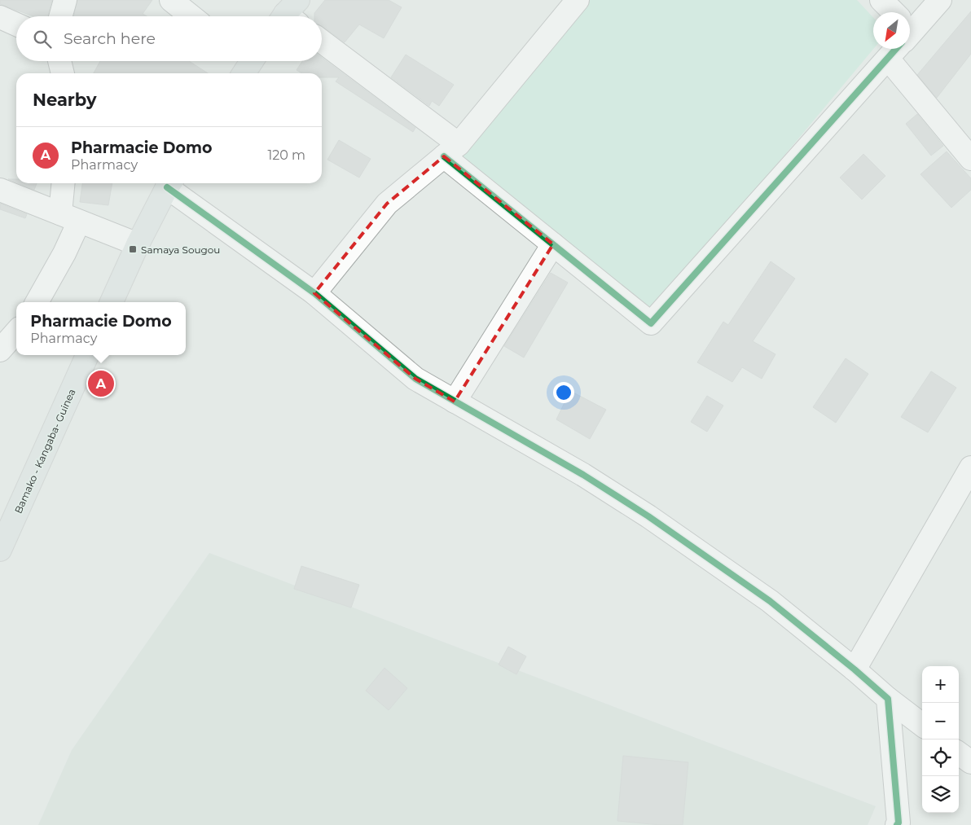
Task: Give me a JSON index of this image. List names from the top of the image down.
{
  "streets": {
    "main road": ["Bamako - Kangaba- Guinea"]
  },
  "places": {
    "transit": ["Samaya Sougou"]
  },
  "north": "bottom left",
  "page": {
    "search": "Search here",
    "heading": "Nearby",
    "list": [
      {
        "mark": "A",
        "name": "Pharmacie Domo",
        "note": "Pharmacy",
        "value": "120 m"
      }
    ],
    "popup": ["Pharmacie Domo", "Pharmacy"],
    "pins": "A",
    "map_buttons": ["+", "−"]
  }
}
